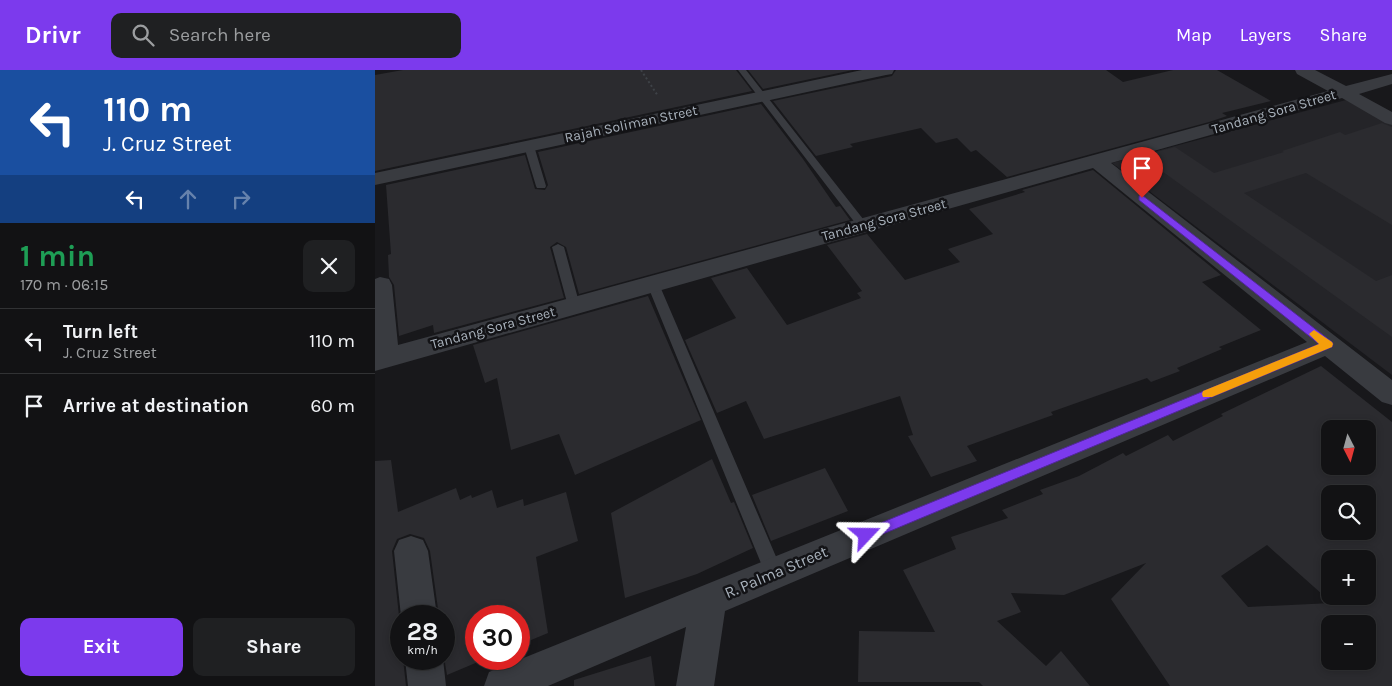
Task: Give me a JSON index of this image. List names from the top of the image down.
{
  "streets": {
    "street": ["Tandang Sora Street", "Rajah Soliman Street", "R. Palma Street"]
  },
  "north": "bottom",
  "page": {
    "header": "Drivr",
    "search": "Search here",
    "nav": ["Map", "Layers", "Share"],
    "turn": ["110 m", "J. Cruz Street"],
    "heading": ["1 min", "170 m · 06:15"],
    "list": [
      {
        "name": "Turn left",
        "note": "J. Cruz Street",
        "value": "110 m"
      },
      {
        "name": "Arrive at destination",
        "value": "60 m"
      }
    ],
    "map_buttons": ["+", "−"],
    "speed": "28 km/h",
    "limit": "30",
    "buttons": ["Exit", "Share"]
  }
}
